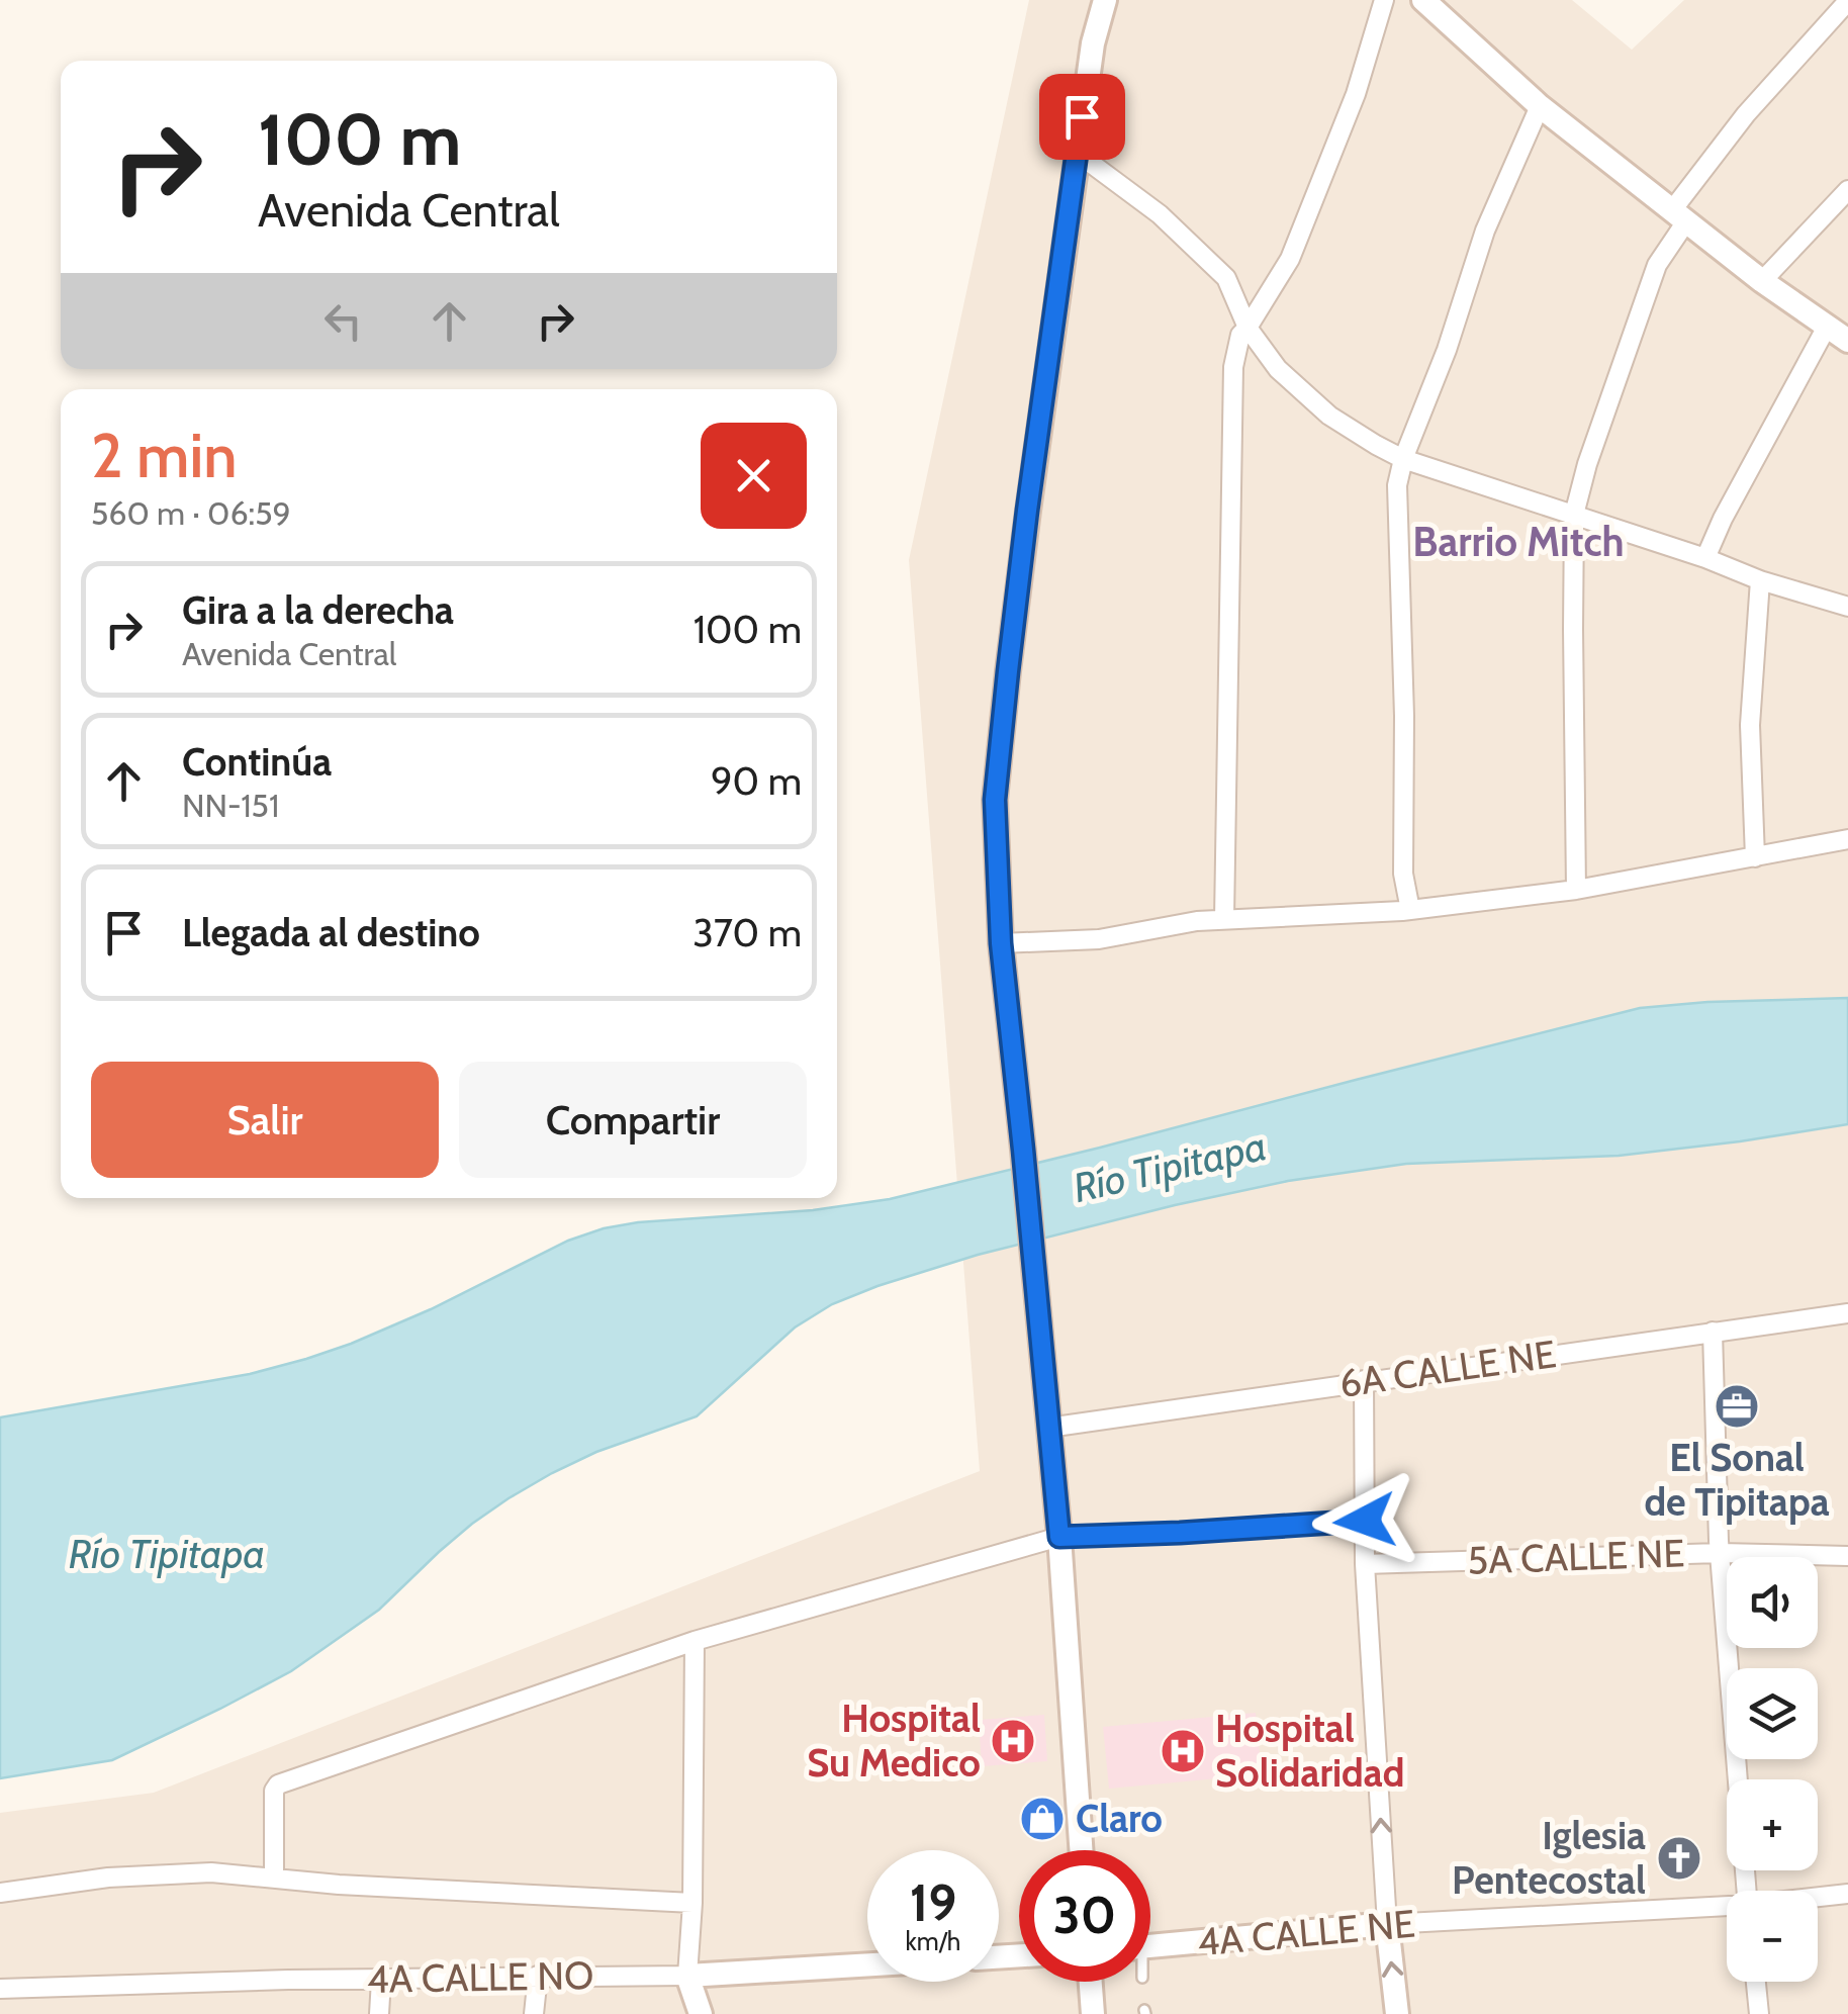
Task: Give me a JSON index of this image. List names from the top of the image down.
{
  "streets": {
    "street": [
      "6A CALLE NE",
      "5A CALLE NE",
      "4A CALLE NE",
      "4A CALLE NO"
    ]
  },
  "districts": ["Barrio Mitch"],
  "water": ["Río Tipitapa"],
  "places": {
    "office": ["El Sonal de Tipitapa"],
    "hospital": ["Hospital Su Medico", "Hospital Solidaridad"],
    "shop": ["Claro"],
    "church": ["Iglesia Pentecostal"]
  },
  "page": {
    "turn": ["100 m", "Avenida Central"],
    "heading": ["2 min", "560 m · 06:59"],
    "list": [
      {
        "name": "Gira a la derecha",
        "note": "Avenida Central",
        "value": "100 m"
      },
      {
        "name": "Continúa",
        "note": "NN-151",
        "value": "90 m"
      },
      {
        "name": "Llegada al destino",
        "value": "370 m"
      }
    ],
    "buttons": ["Salir", "Compartir"],
    "map_buttons": ["+", "−"],
    "speed": "19 km/h",
    "limit": "30"
  }
}
